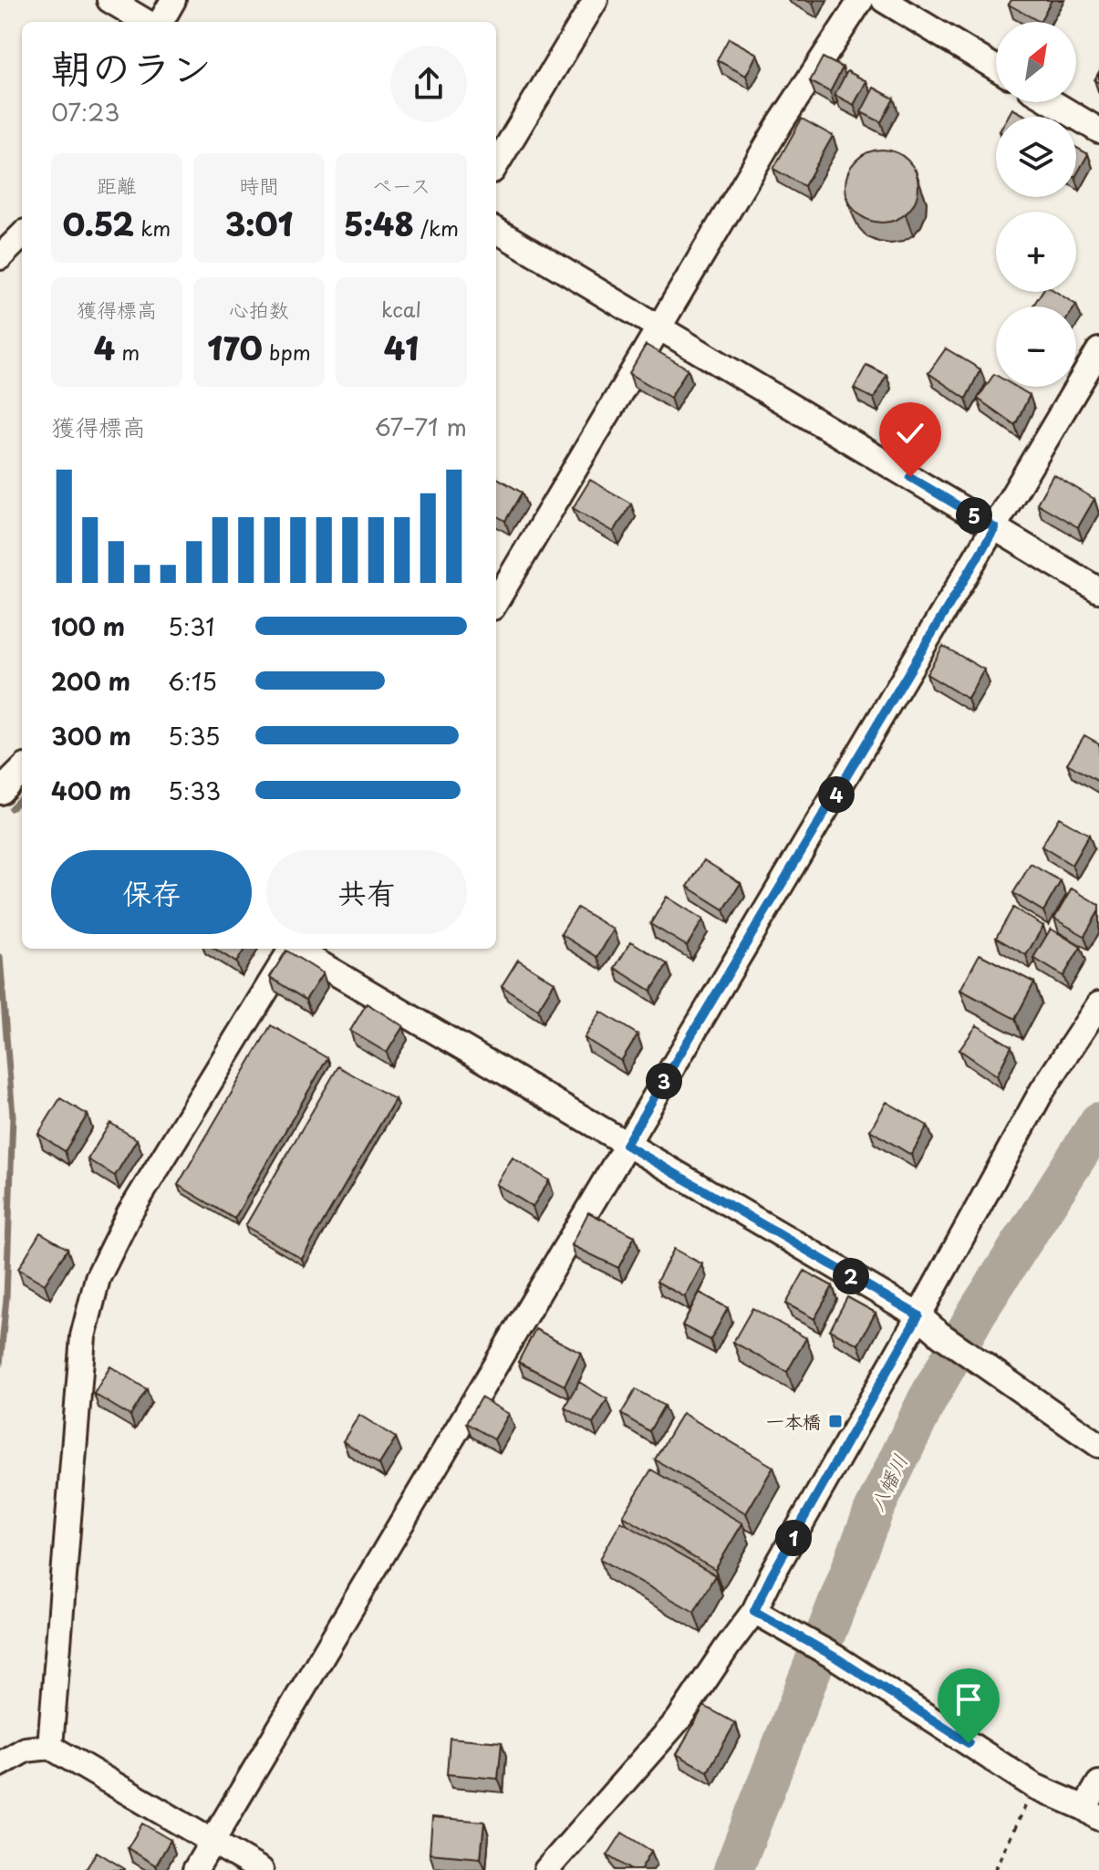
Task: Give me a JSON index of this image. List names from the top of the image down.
{
  "water": ["八幡川"],
  "places": {
    "transit": ["一本橋"]
  },
  "north": "top right",
  "page": {
    "map_buttons": ["+", "−"],
    "heading": ["朝のラン", "07:23"],
    "stats": [
      ["距離", "0.52 km"],
      ["時間", "3:01"],
      ["ペース", "5:48 /km"],
      ["獲得標高", "4 m"],
      ["心拍数", "170 bpm"],
      ["kcal", "41"]
    ],
    "chart": ["獲得標高", "67–71 m"],
    "pins": [
      "5",
      "4",
      "3",
      "2",
      "1"
    ],
    "list": [
      {
        "name": "100 m",
        "note": "5:31"
      },
      {
        "name": "200 m",
        "note": "6:15"
      },
      {
        "name": "300 m",
        "note": "5:35"
      },
      {
        "name": "400 m",
        "note": "5:33"
      }
    ],
    "buttons": ["保存", "共有"]
  }
}
